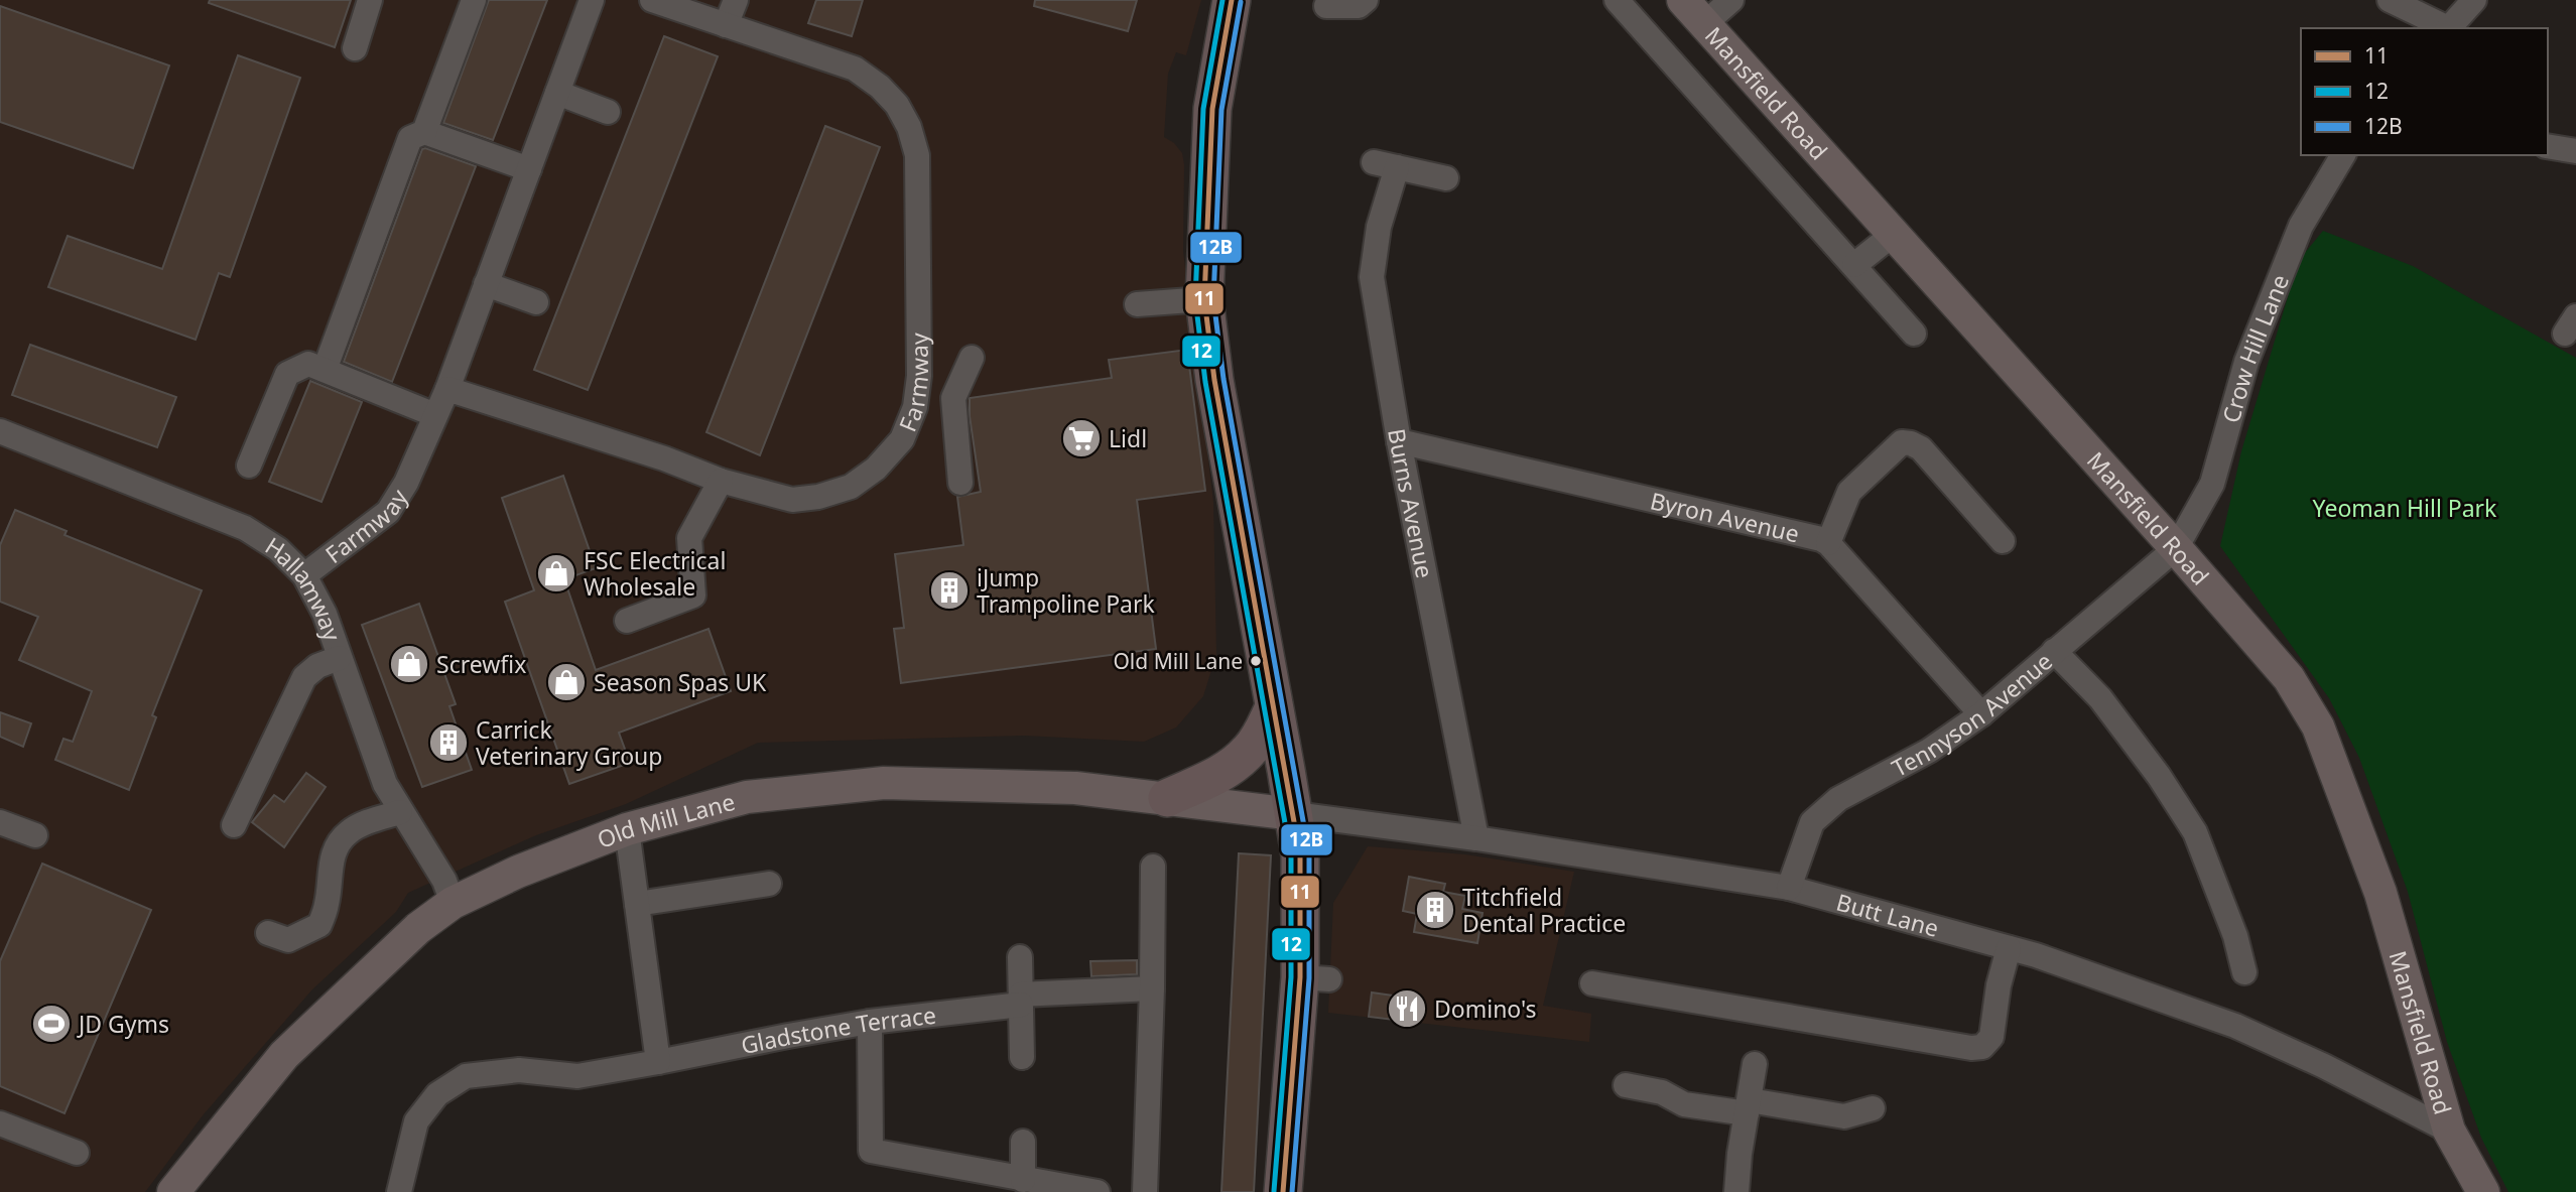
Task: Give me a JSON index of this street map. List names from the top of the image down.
{
  "streets": {
    "main road": ["Mansfield Road", "Old Mill Lane"],
    "street": [
      "Crow Hill Lane",
      "Farmway",
      "Burns Avenue",
      "Byron Avenue",
      "Hallamway",
      "Tennyson Avenue",
      "Butt Lane",
      "Gladstone Terrace"
    ]
  },
  "crossings": [
    ["Mansfield Road", "Crow Hill Lane"],
    ["Mansfield Road", "Tennyson Avenue"],
    ["Mansfield Road", "Butt Lane"],
    ["Crow Hill Lane", "Tennyson Avenue"],
    ["Farmway", "Hallamway"],
    ["Burns Avenue", "Byron Avenue"],
    ["Burns Avenue", "Butt Lane"],
    ["Byron Avenue", "Tennyson Avenue"],
    ["Hallamway", "Old Mill Lane"],
    ["Tennyson Avenue", "Butt Lane"],
    ["Old Mill Lane", "Butt Lane"]
  ],
  "parks": ["Yeoman Hill Park"],
  "places": {
    "supermarket": ["Lidl"],
    "shop": ["FSC Electrical Wholesale", "Screwfix", "Season Spas UK"],
    "building": ["iJump Trampoline Park", "Carrick Veterinary Group", "Titchfield Dental Practice"],
    "other": ["Old Mill Lane"],
    "restaurant": ["Domino's"],
    "sports": ["JD Gyms"]
  },
  "lines": ["transit line 11", "transit line 12", "transit line 12B"],
  "legend": ["11", "12", "12B"]
}
